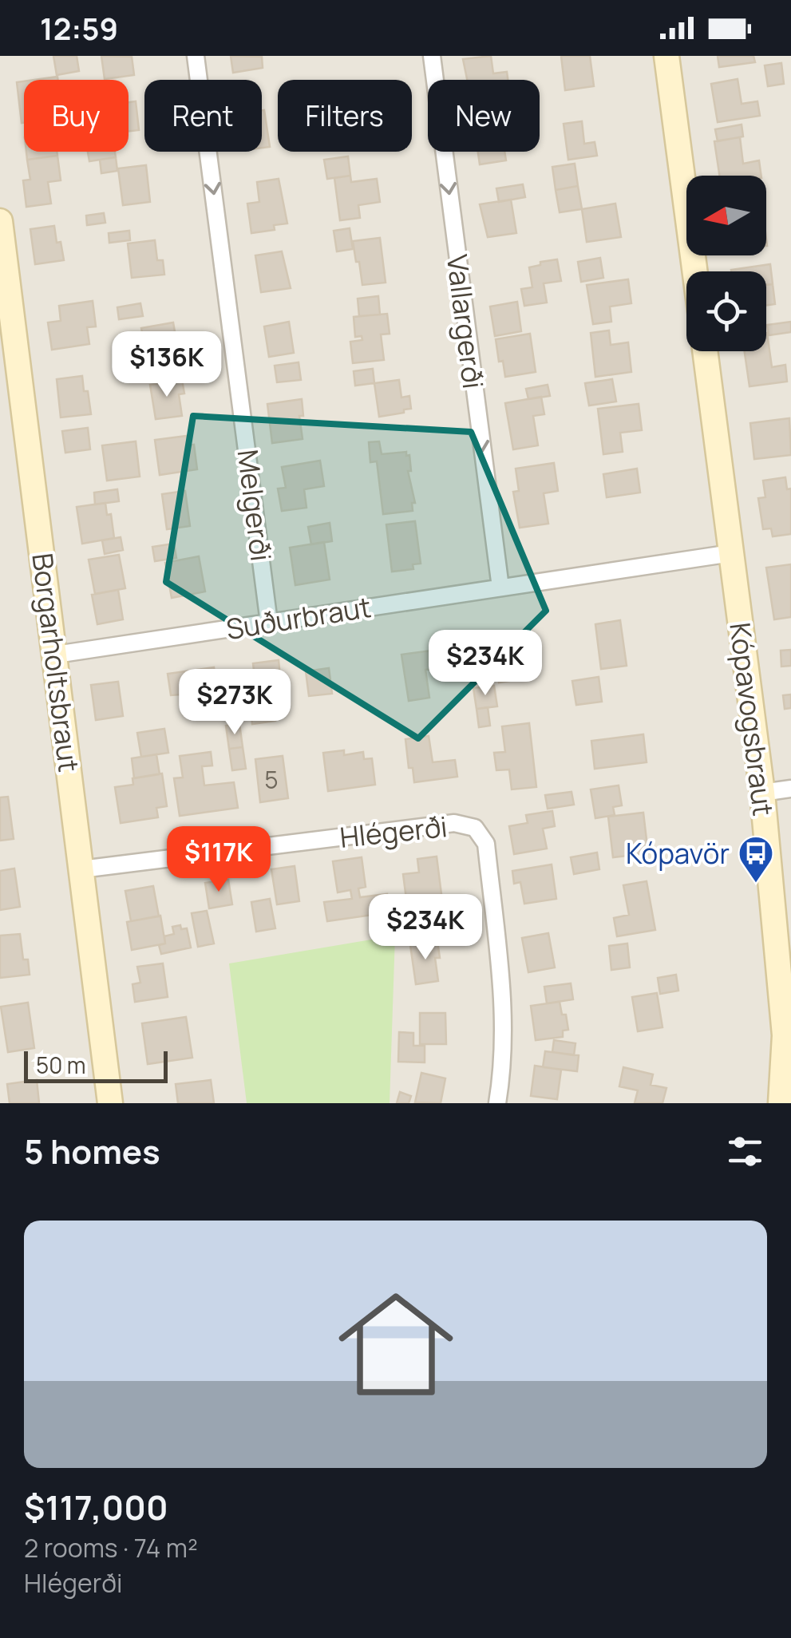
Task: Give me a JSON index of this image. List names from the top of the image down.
{
  "streets": {
    "street": [
      "Vallargerði",
      "Melgerði",
      "Suðurbraut",
      "Borgarholtsbraut",
      "Kópavogsbraut",
      "Hlégerði"
    ]
  },
  "crossings": [
    ["Vallargerði", "Suðurbraut"],
    ["Melgerði", "Suðurbraut"],
    ["Suðurbraut", "Borgarholtsbraut"],
    ["Suðurbraut", "Kópavogsbraut"],
    ["Borgarholtsbraut", "Hlégerði"]
  ],
  "one_way": ["Vallargerði", "Melgerði"],
  "places": {
    "bus stop": ["Kópavör"]
  },
  "house_numbers": ["5"],
  "scale_bar": "50 m",
  "north": "left",
  "page": {
    "status": "12:59",
    "chip": [
      "Buy",
      "Rent",
      "Filters",
      "New"
    ],
    "price": [
      "$136K",
      "$234K",
      "$273K",
      "$117K",
      "$234K"
    ],
    "scale": "50 m",
    "heading": "5 homes",
    "list": [
      {
        "name": "$117,000",
        "note": "2 rooms · 74 m² · Hlégerði"
      }
    ]
  }
}
